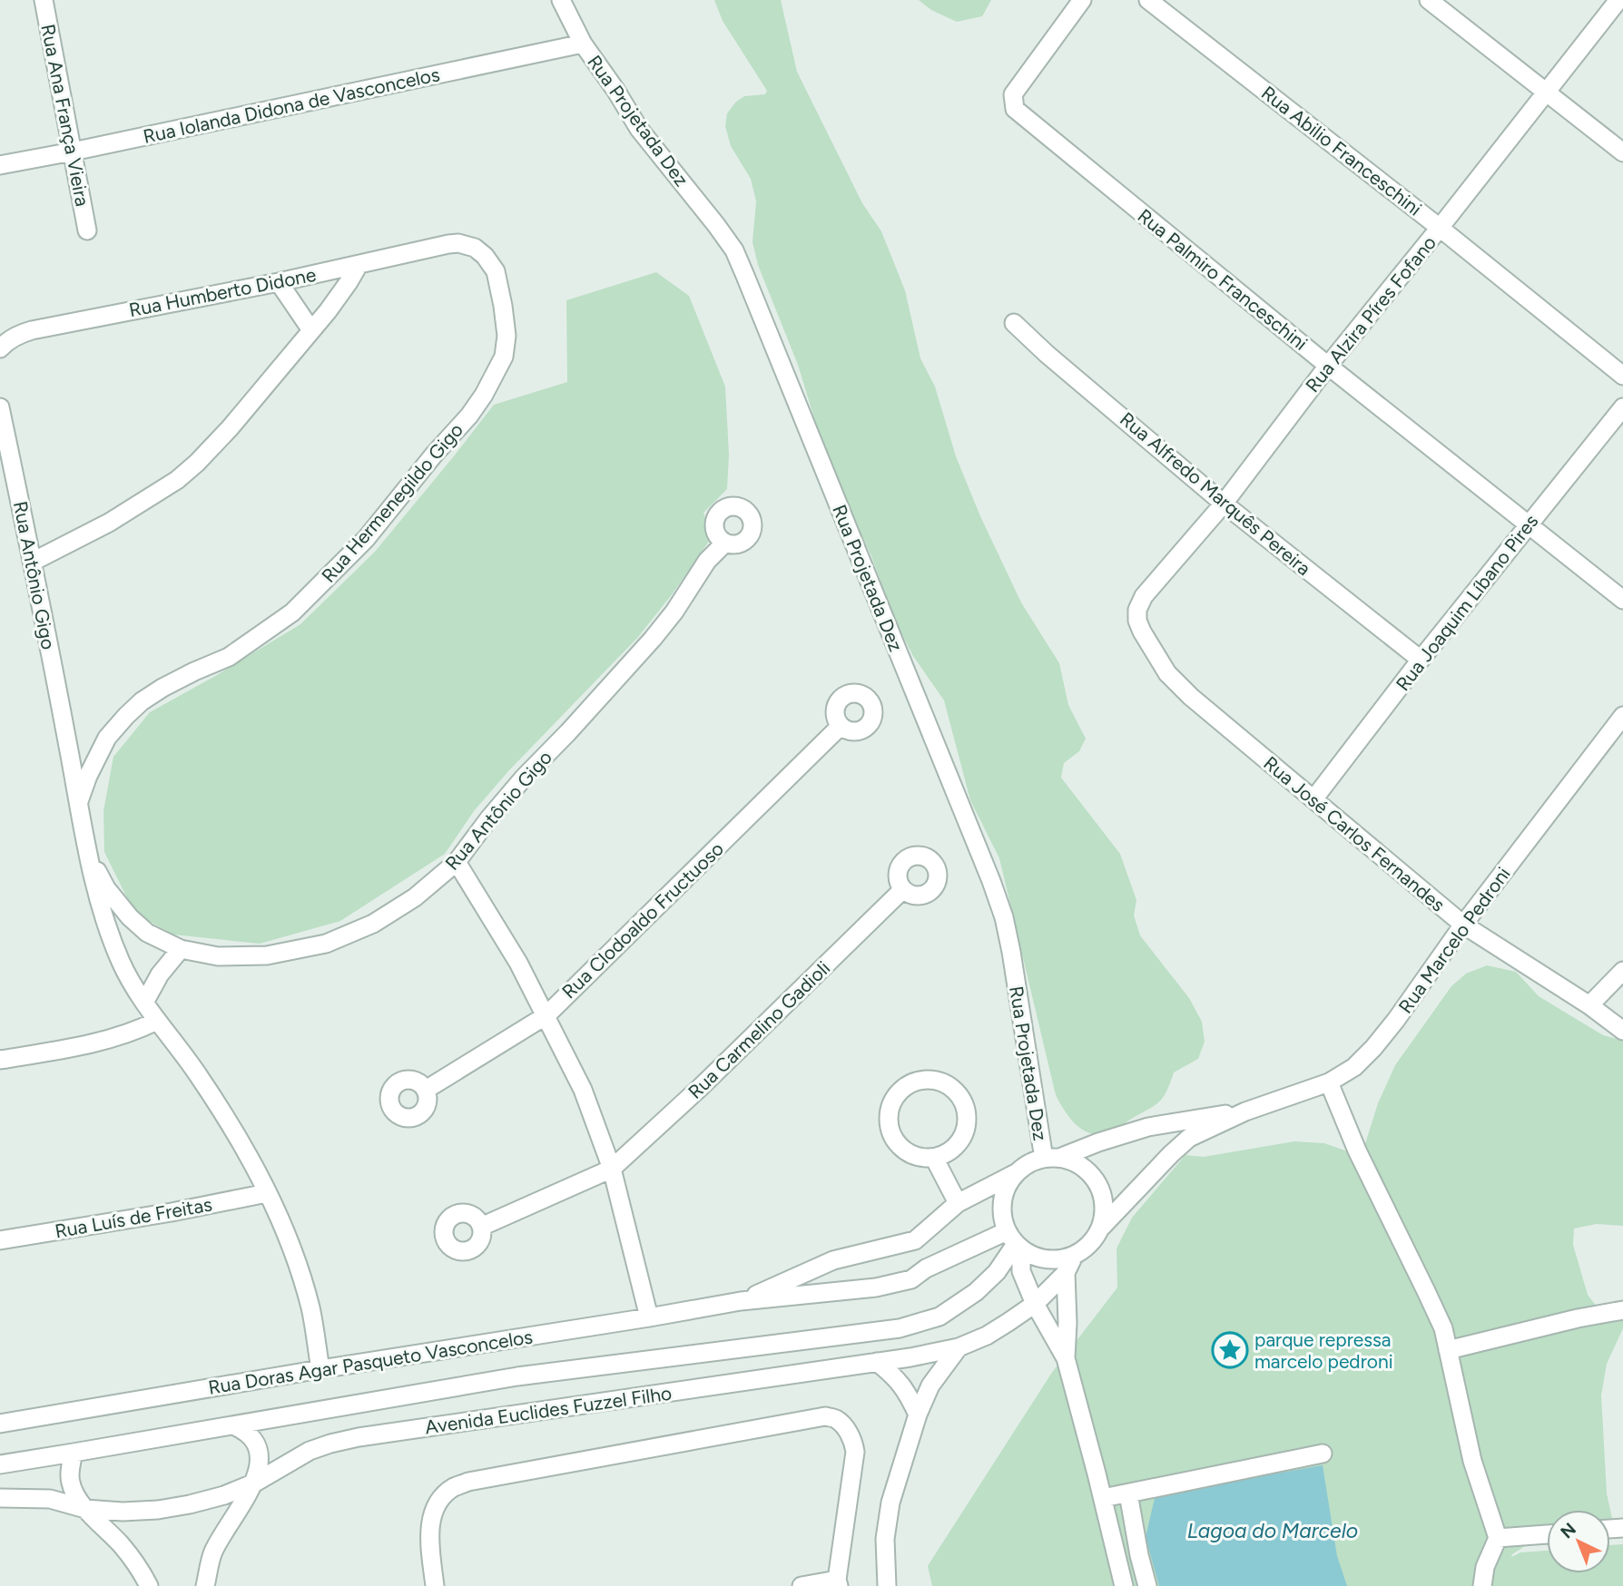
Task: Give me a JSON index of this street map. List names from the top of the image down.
{
  "streets": {
    "street": [
      "Rua Iolanda Didona de Vasconcelos",
      "Rua Ana França Vieira",
      "Rua Projetada Dez",
      "Rua Abilio Franceschini",
      "Rua Palmiro Franceschini",
      "Rua Humberto Didone",
      "Rua Alzira Píres Fofano",
      "Rua Alfredo Marquês Pereira",
      "Rua Hermenegildo Gigo",
      "Rua Antônio Gigo",
      "Rua Joaquim Líbano Pires",
      "Rua José Carlos Fernandes",
      "Rua Clodoaldo Fructuoso",
      "Rua Marcelo Pedroni",
      "Rua Carmelino Gadioli",
      "Rua Luís de Freitas",
      "Rua Doras Agar Pasqueto Vasconcelos",
      "Avenida Euclides Fuzzel Filho"
    ]
  },
  "crossings": [
    ["Rua Iolanda Didona de Vasconcelos", "Rua Ana França Vieira"],
    ["Rua Iolanda Didona de Vasconcelos", "Rua Projetada Dez"],
    ["Rua Projetada Dez", "Rua Marcelo Pedroni"],
    ["Rua Projetada Dez", "Rua Doras Agar Pasqueto Vasconcelos"],
    ["Rua Projetada Dez", "Avenida Euclides Fuzzel Filho"],
    ["Rua Abilio Franceschini", "Rua Alzira Píres Fofano"],
    ["Rua Palmiro Franceschini", "Rua Alzira Píres Fofano"],
    ["Rua Palmiro Franceschini", "Rua Joaquim Líbano Pires"],
    ["Rua Humberto Didone", "Rua Hermenegildo Gigo"],
    ["Rua Alzira Píres Fofano", "Rua Alfredo Marquês Pereira"],
    ["Rua Alzira Píres Fofano", "Rua José Carlos Fernandes"],
    ["Rua Alfredo Marquês Pereira", "Rua Joaquim Líbano Pires"],
    ["Rua Hermenegildo Gigo", "Rua Antônio Gigo"],
    ["Rua Antônio Gigo", "Rua Luís de Freitas"],
    ["Rua Antônio Gigo", "Rua Doras Agar Pasqueto Vasconcelos"],
    ["Rua Joaquim Líbano Pires", "Rua José Carlos Fernandes"],
    ["Rua José Carlos Fernandes", "Rua Marcelo Pedroni"],
    ["Rua Marcelo Pedroni", "Rua Doras Agar Pasqueto Vasconcelos"],
    ["Rua Marcelo Pedroni", "Avenida Euclides Fuzzel Filho"],
    ["Rua Doras Agar Pasqueto Vasconcelos", "Avenida Euclides Fuzzel Filho"]
  ],
  "water": ["Lagoa do Marcelo"],
  "places": {
    "place": ["parque repressa marcelo pedroni"]
  },
  "north": "top left"
}
